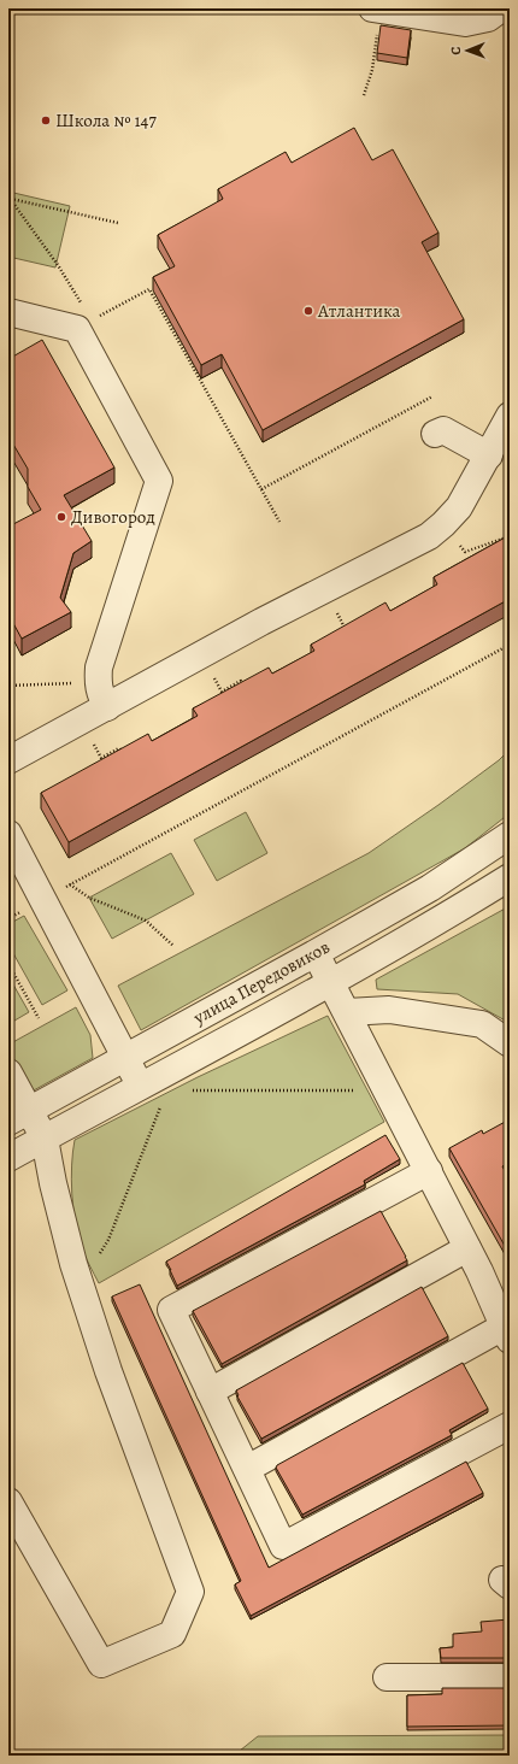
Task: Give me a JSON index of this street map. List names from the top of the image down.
{
  "streets": {
    "street": ["улица Передовиков"]
  },
  "places": ["Школа № 147", "Атлантика", "Дивогород"],
  "north": "left"
}
